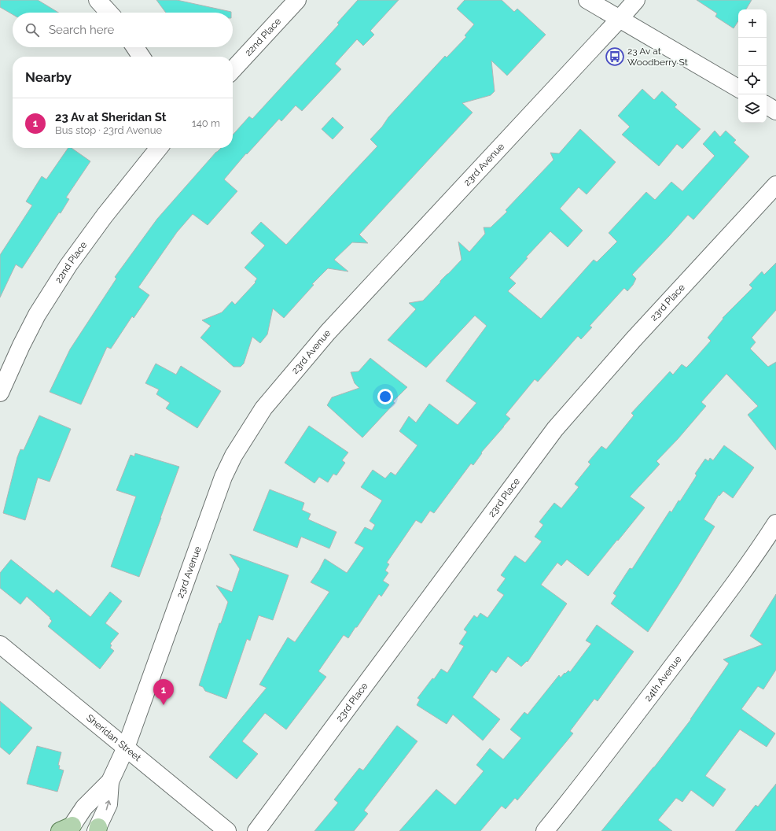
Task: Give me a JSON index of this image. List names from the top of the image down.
{
  "streets": {
    "street": [
      "22nd Place",
      "23rd Avenue",
      "23rd Place",
      "24th Avenue",
      "Sheridan Street"
    ]
  },
  "crossings": [
    ["23rd Avenue", "Sheridan Street"]
  ],
  "places": {
    "bus stop": ["23 Av at Woodberry St"]
  },
  "page": {
    "map_buttons": ["+", "−"],
    "search": "Search here",
    "heading": "Nearby",
    "list": [
      {
        "mark": "1",
        "name": "23 Av at Sheridan St",
        "note": "Bus stop · 23rd Avenue",
        "value": "140 m"
      }
    ],
    "pins": "1"
  }
}
